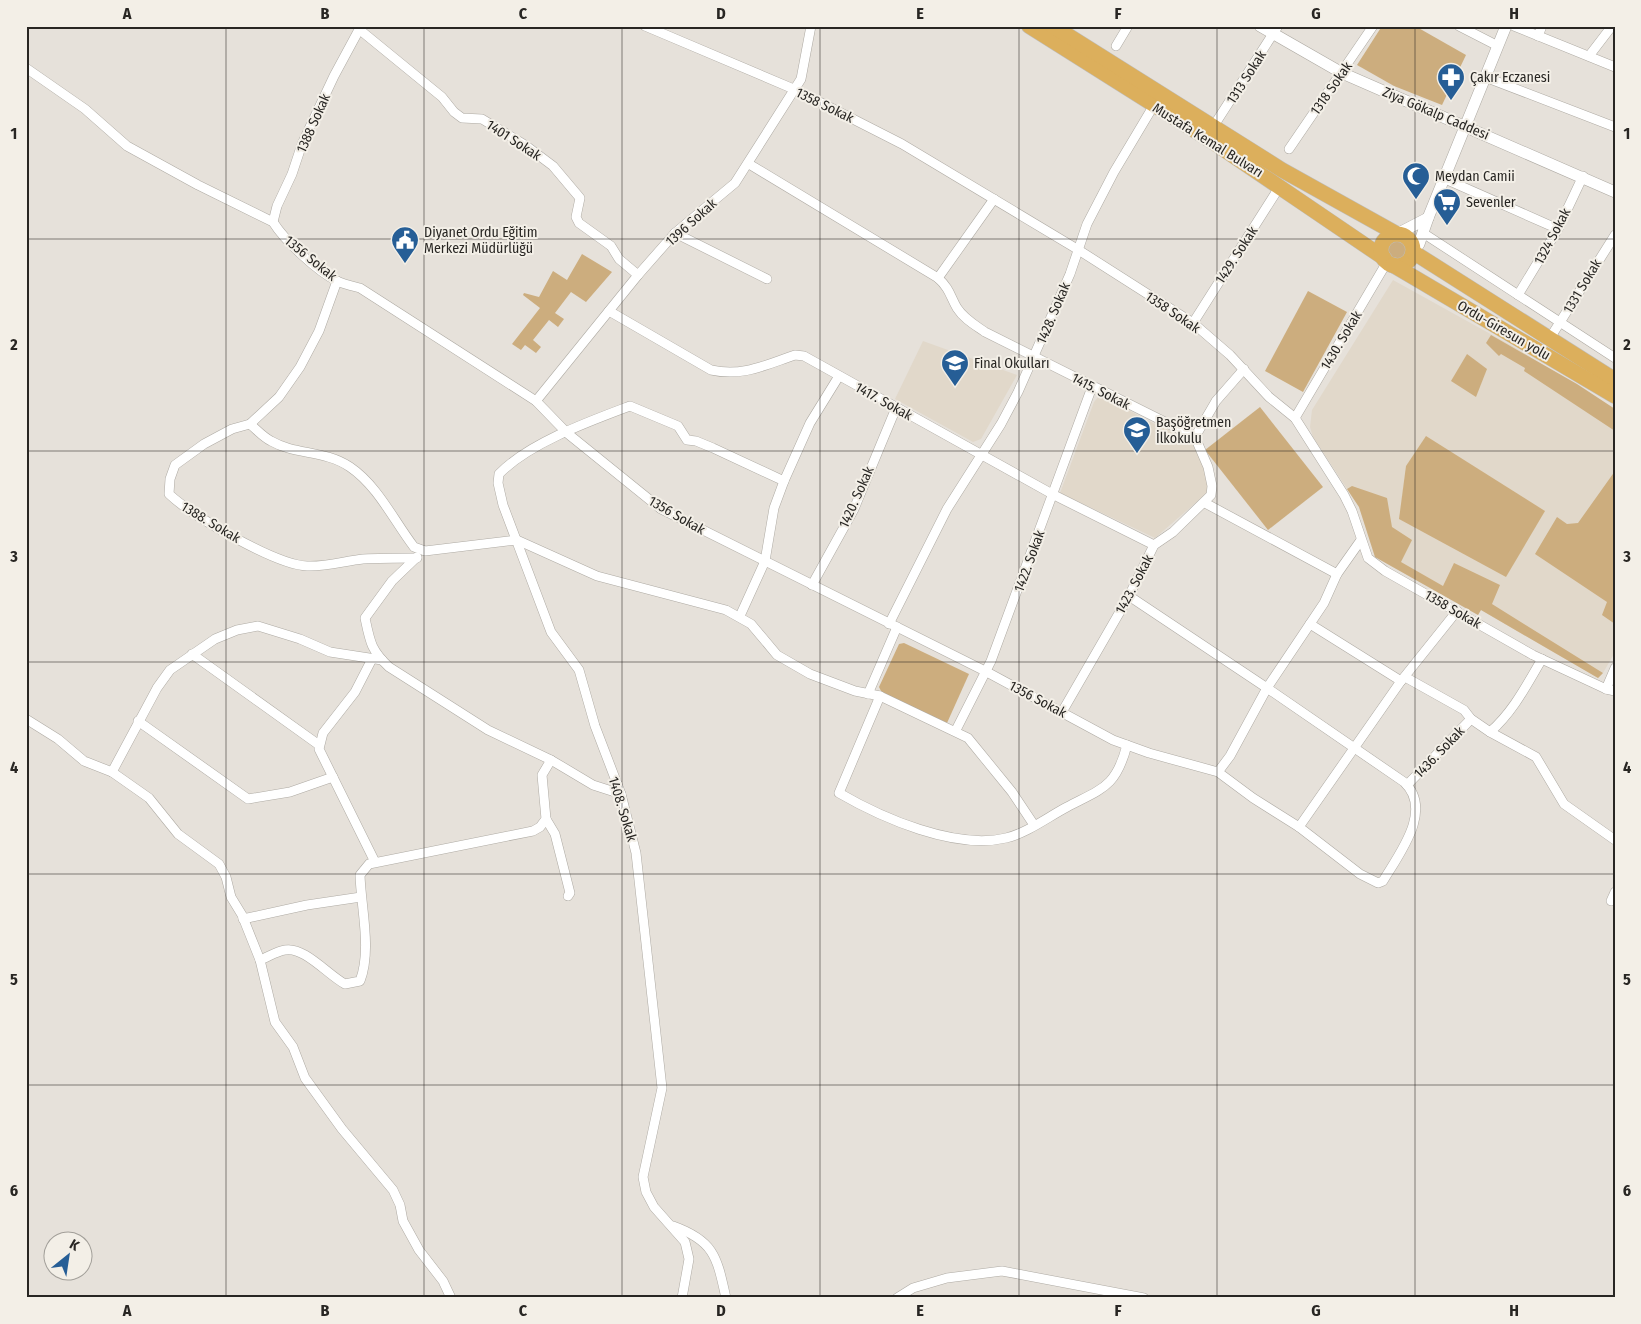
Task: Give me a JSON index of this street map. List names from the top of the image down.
{
  "streets": {
    "highway": ["Mustafa Kemal Bulvarı", "Ordu-Giresun yolu"],
    "street": [
      "1313 Sokak",
      "1318 Sokak",
      "1358 Sokak",
      "Ziya Gökalp Caddesi",
      "1388 Sokak",
      "1401 Sokak",
      "1396 Sokak",
      "1324 Sokak",
      "1429. Sokak",
      "1356 Sokak",
      "1331 Sokak",
      "1428. Sokak",
      "1430. Sokak",
      "1415. Sokak",
      "1417. Sokak",
      "1420. Sokak",
      "1388. Sokak",
      "1422. Sokak",
      "1423. Sokak",
      "1436. Sokak",
      "1408. Sokak"
    ]
  },
  "crossings": [
    ["1313 Sokak", "Ziya Gökalp Caddesi"],
    ["1313 Sokak", "Mustafa Kemal Bulvarı"],
    ["1318 Sokak", "Ziya Gökalp Caddesi"],
    ["1358 Sokak", "1396 Sokak"],
    ["1358 Sokak", "1429. Sokak"],
    ["1358 Sokak", "1428. Sokak"],
    ["1358 Sokak", "1430. Sokak"],
    ["Ziya Gökalp Caddesi", "1324 Sokak"],
    ["1388 Sokak", "1401 Sokak"],
    ["1388 Sokak", "1356 Sokak"],
    ["1401 Sokak", "1396 Sokak"],
    ["Mustafa Kemal Bulvarı", "1429. Sokak"],
    ["Mustafa Kemal Bulvarı", "1428. Sokak"],
    ["Mustafa Kemal Bulvarı", "Ordu-Giresun yolu"],
    ["Mustafa Kemal Bulvarı", "1430. Sokak"],
    ["1396 Sokak", "1356 Sokak"],
    ["1396 Sokak", "1417. Sokak"],
    ["1356 Sokak", "1428. Sokak"],
    ["1356 Sokak", "1420. Sokak"],
    ["1356 Sokak", "1388. Sokak"],
    ["1356 Sokak", "1422. Sokak"],
    ["1356 Sokak", "1423. Sokak"],
    ["1356 Sokak", "1436. Sokak"],
    ["1356 Sokak", "1408. Sokak"],
    ["1331 Sokak", "Ordu-Giresun yolu"],
    ["1428. Sokak", "1415. Sokak"],
    ["1428. Sokak", "1417. Sokak"],
    ["Ordu-Giresun yolu", "1430. Sokak"],
    ["1415. Sokak", "1422. Sokak"],
    ["1417. Sokak", "1420. Sokak"],
    ["1417. Sokak", "1422. Sokak"],
    ["1417. Sokak", "1423. Sokak"]
  ],
  "places": {
    "pharmacy": ["Çakır Eczanesi"],
    "mosque": ["Meydan Camii"],
    "supermarket": ["Sevenler"],
    "public building": ["Diyanet Ordu Eğitim Merkezi Müdürlüğü"],
    "school or university": ["Final Okulları", "Başöğretmen İlkokulu"]
  },
  "north": "top right",
  "grid": {
    "columns": [
      "A",
      "B",
      "C",
      "D",
      "E",
      "F",
      "G",
      "H"
    ],
    "rows": [
      "1",
      "2",
      "3",
      "4",
      "5",
      "6"
    ]
  }
}
